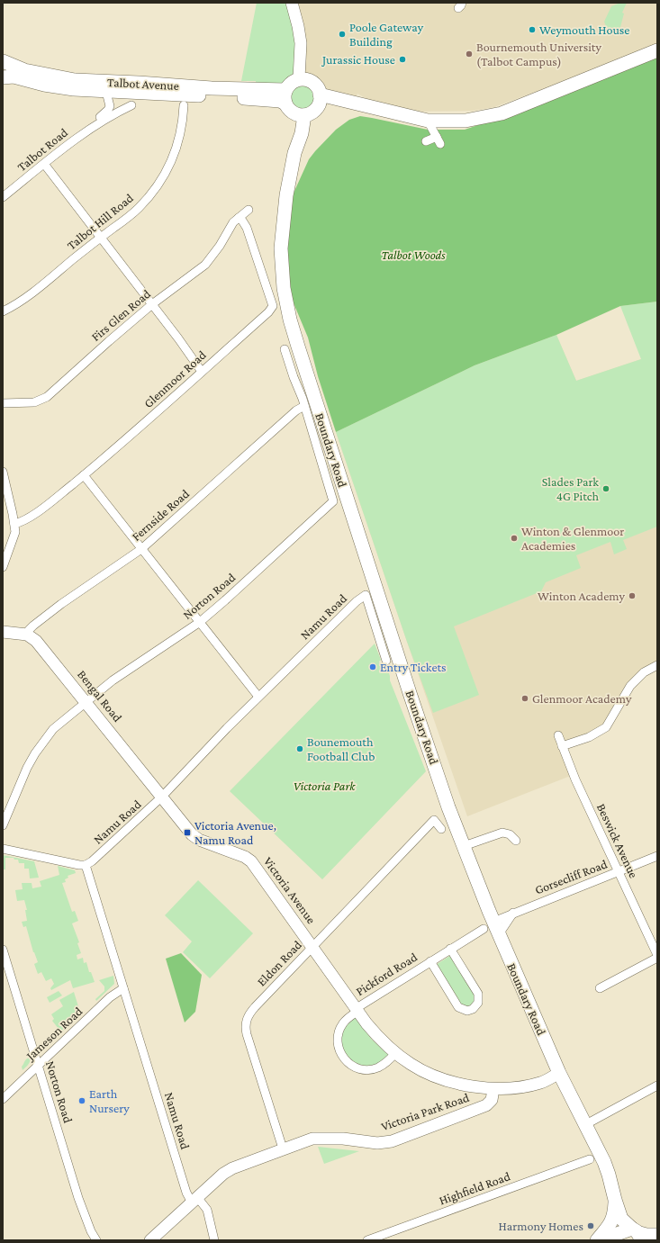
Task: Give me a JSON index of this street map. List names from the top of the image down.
{
  "streets": {
    "main road": ["Talbot Avenue", "Boundary Road"],
    "street": [
      "Talbot Road",
      "Talbot Hill Road",
      "Firs Glen Road",
      "Glenmoor Road",
      "Fernside Road",
      "Norton Road",
      "Namu Road",
      "Bengal Road",
      "Beswick Avenue",
      "Gorsecliff Road",
      "Victoria Avenue",
      "Eldon Road",
      "Pickford Road",
      "Jameson Road",
      "Victoria Park Road",
      "Highfield Road"
    ]
  },
  "crossings": [
    ["Talbot Avenue", "Talbot Road"],
    ["Talbot Avenue", "Boundary Road"],
    ["Firs Glen Road", "Glenmoor Road"],
    ["Boundary Road", "Gorsecliff Road"],
    ["Boundary Road", "Victoria Avenue"],
    ["Boundary Road", "Pickford Road"],
    ["Fernside Road", "Norton Road"],
    ["Fernside Road", "Bengal Road"],
    ["Norton Road", "Bengal Road"],
    ["Norton Road", "Jameson Road"],
    ["Namu Road", "Bengal Road"],
    ["Namu Road", "Victoria Avenue"],
    ["Namu Road", "Jameson Road"],
    ["Namu Road", "Victoria Park Road"],
    ["Bengal Road", "Victoria Avenue"],
    ["Beswick Avenue", "Gorsecliff Road"],
    ["Gorsecliff Road", "Pickford Road"],
    ["Victoria Avenue", "Eldon Road"],
    ["Victoria Avenue", "Pickford Road"],
    ["Victoria Avenue", "Victoria Park Road"],
    ["Eldon Road", "Victoria Park Road"]
  ],
  "parks": ["Talbot Woods", "Victoria Park"],
  "places": {
    "other": [
      "Weymouth House",
      "Poole Gateway Building",
      "Bournemouth University (Talbot Campus)",
      "Jurassic House",
      "Slades Park 4G Pitch",
      "Winton & Glenmoor Academies",
      "Winton Academy",
      "Entry Tickets",
      "Glenmoor Academy",
      "Bounemouth Football Club",
      "Earth Nursery",
      "Harmony Homes"
    ],
    "transit": ["Victoria Avenue, Namu Road"]
  }
}
